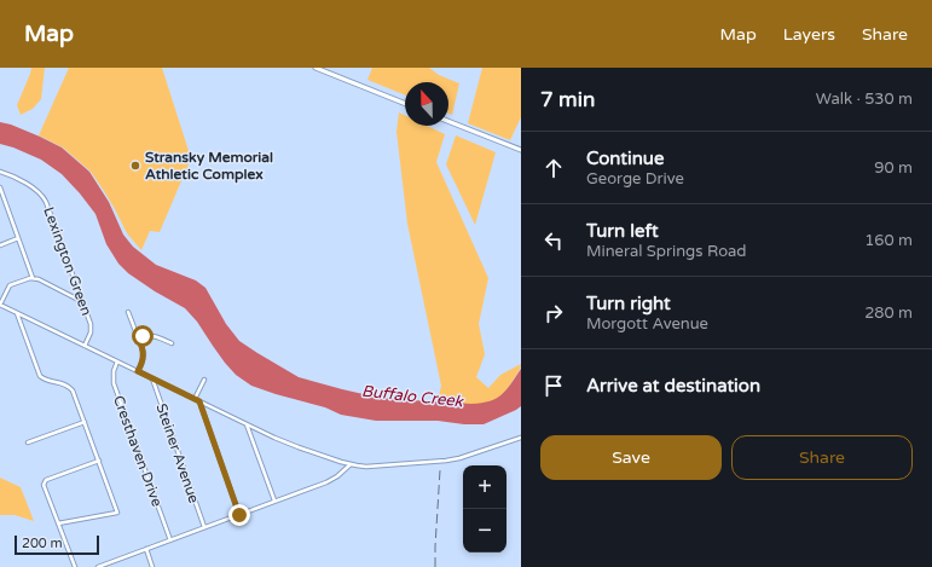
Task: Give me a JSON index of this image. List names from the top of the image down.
{
  "streets": {
    "street": ["Lexington Green", "Cresthaven Drive", "Steiner Avenue"]
  },
  "water": ["Buffalo Creek"],
  "places": ["Stransky Memorial Athletic Complex"],
  "scale_bar": "200 m",
  "north": "top",
  "page": {
    "header": "Map",
    "nav": ["Map", "Layers", "Share"],
    "heading": ["7 min", "Walk · 530 m"],
    "list": [
      ["Continue", "George Drive", "90 m"],
      ["Turn left", "Mineral Springs Road", "160 m"],
      ["Turn right", "Morgott Avenue", "280 m"],
      "Arrive at destination"
    ],
    "buttons": ["Save", "Share"],
    "map_buttons": ["+", "−"],
    "scale": "200 m"
  }
}
